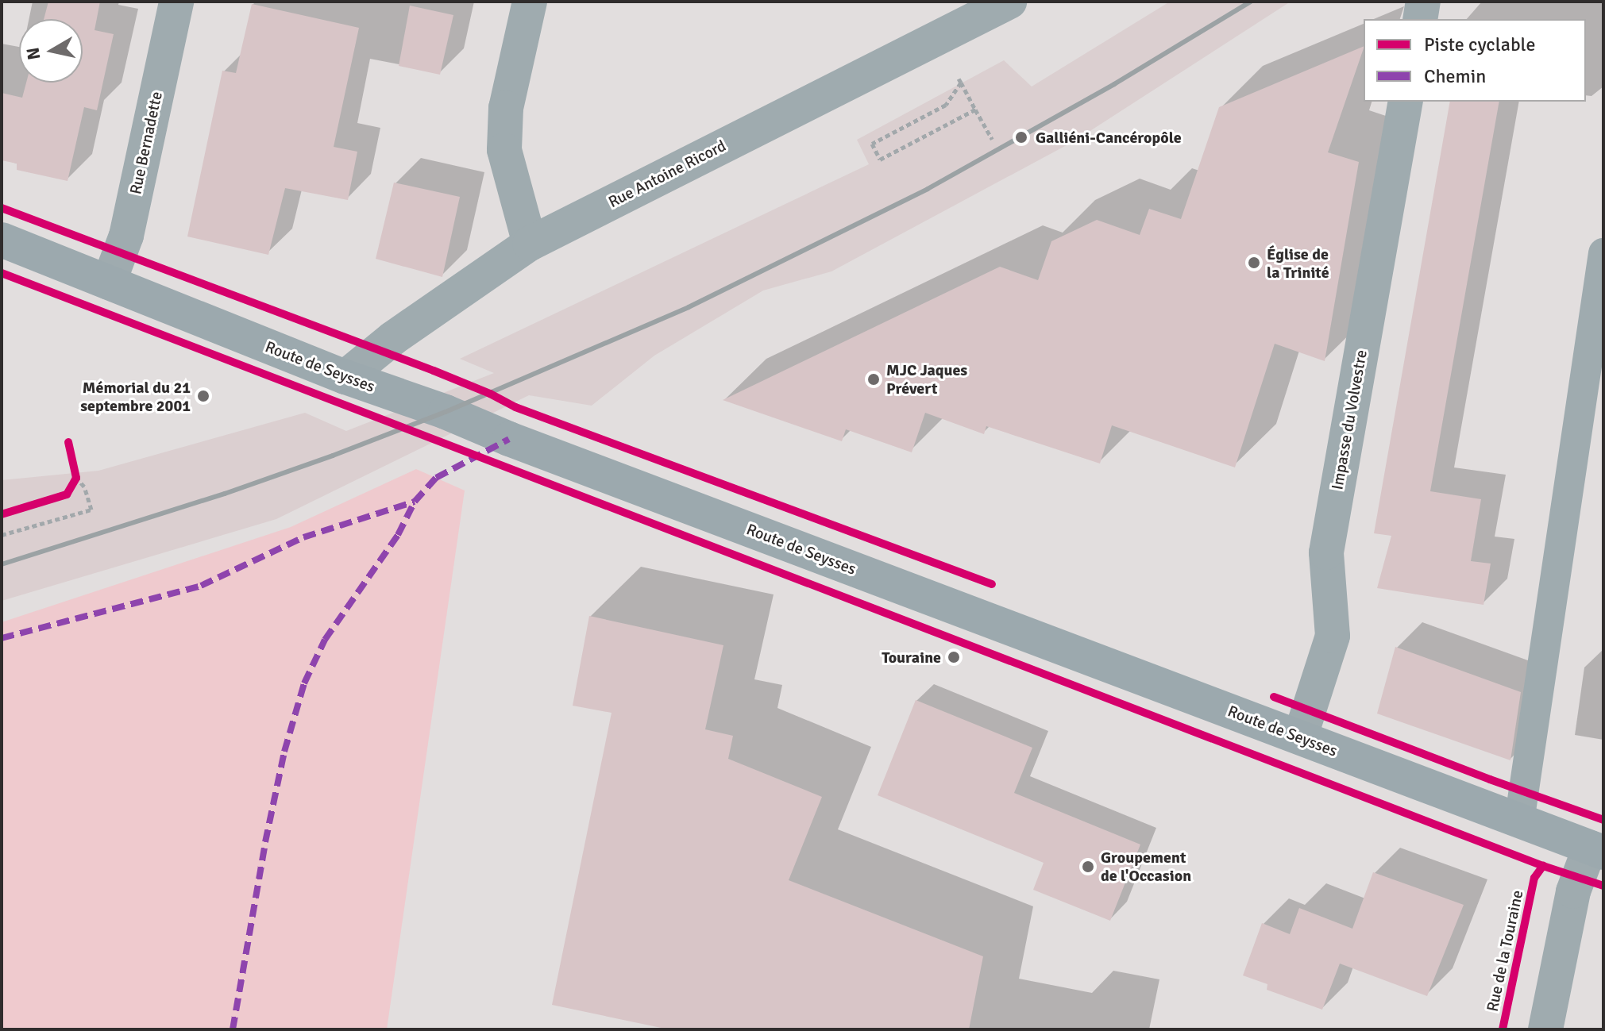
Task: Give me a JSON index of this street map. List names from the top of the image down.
{
  "streets": {
    "main road": ["Route de Seysses"],
    "street": ["Rue Bernadette", "Rue Antoine Ricord", "Impasse du Volvestre"],
    "cycle path": ["Rue de la Touraine"]
  },
  "crossings": [
    ["Rue Bernadette", "Route de Seysses"],
    ["Rue Antoine Ricord", "Route de Seysses"],
    ["Route de Seysses", "Impasse du Volvestre"]
  ],
  "places": [
    "Galliéni-Cancéropôle",
    "Église de la Trinité",
    "MJC Jaques Prévert",
    "Mémorial du 21 septembre 2001",
    "Touraine",
    "Groupement de l'Occasion"
  ],
  "legend": ["Piste cyclable", "Chemin"],
  "north": "left"
}
